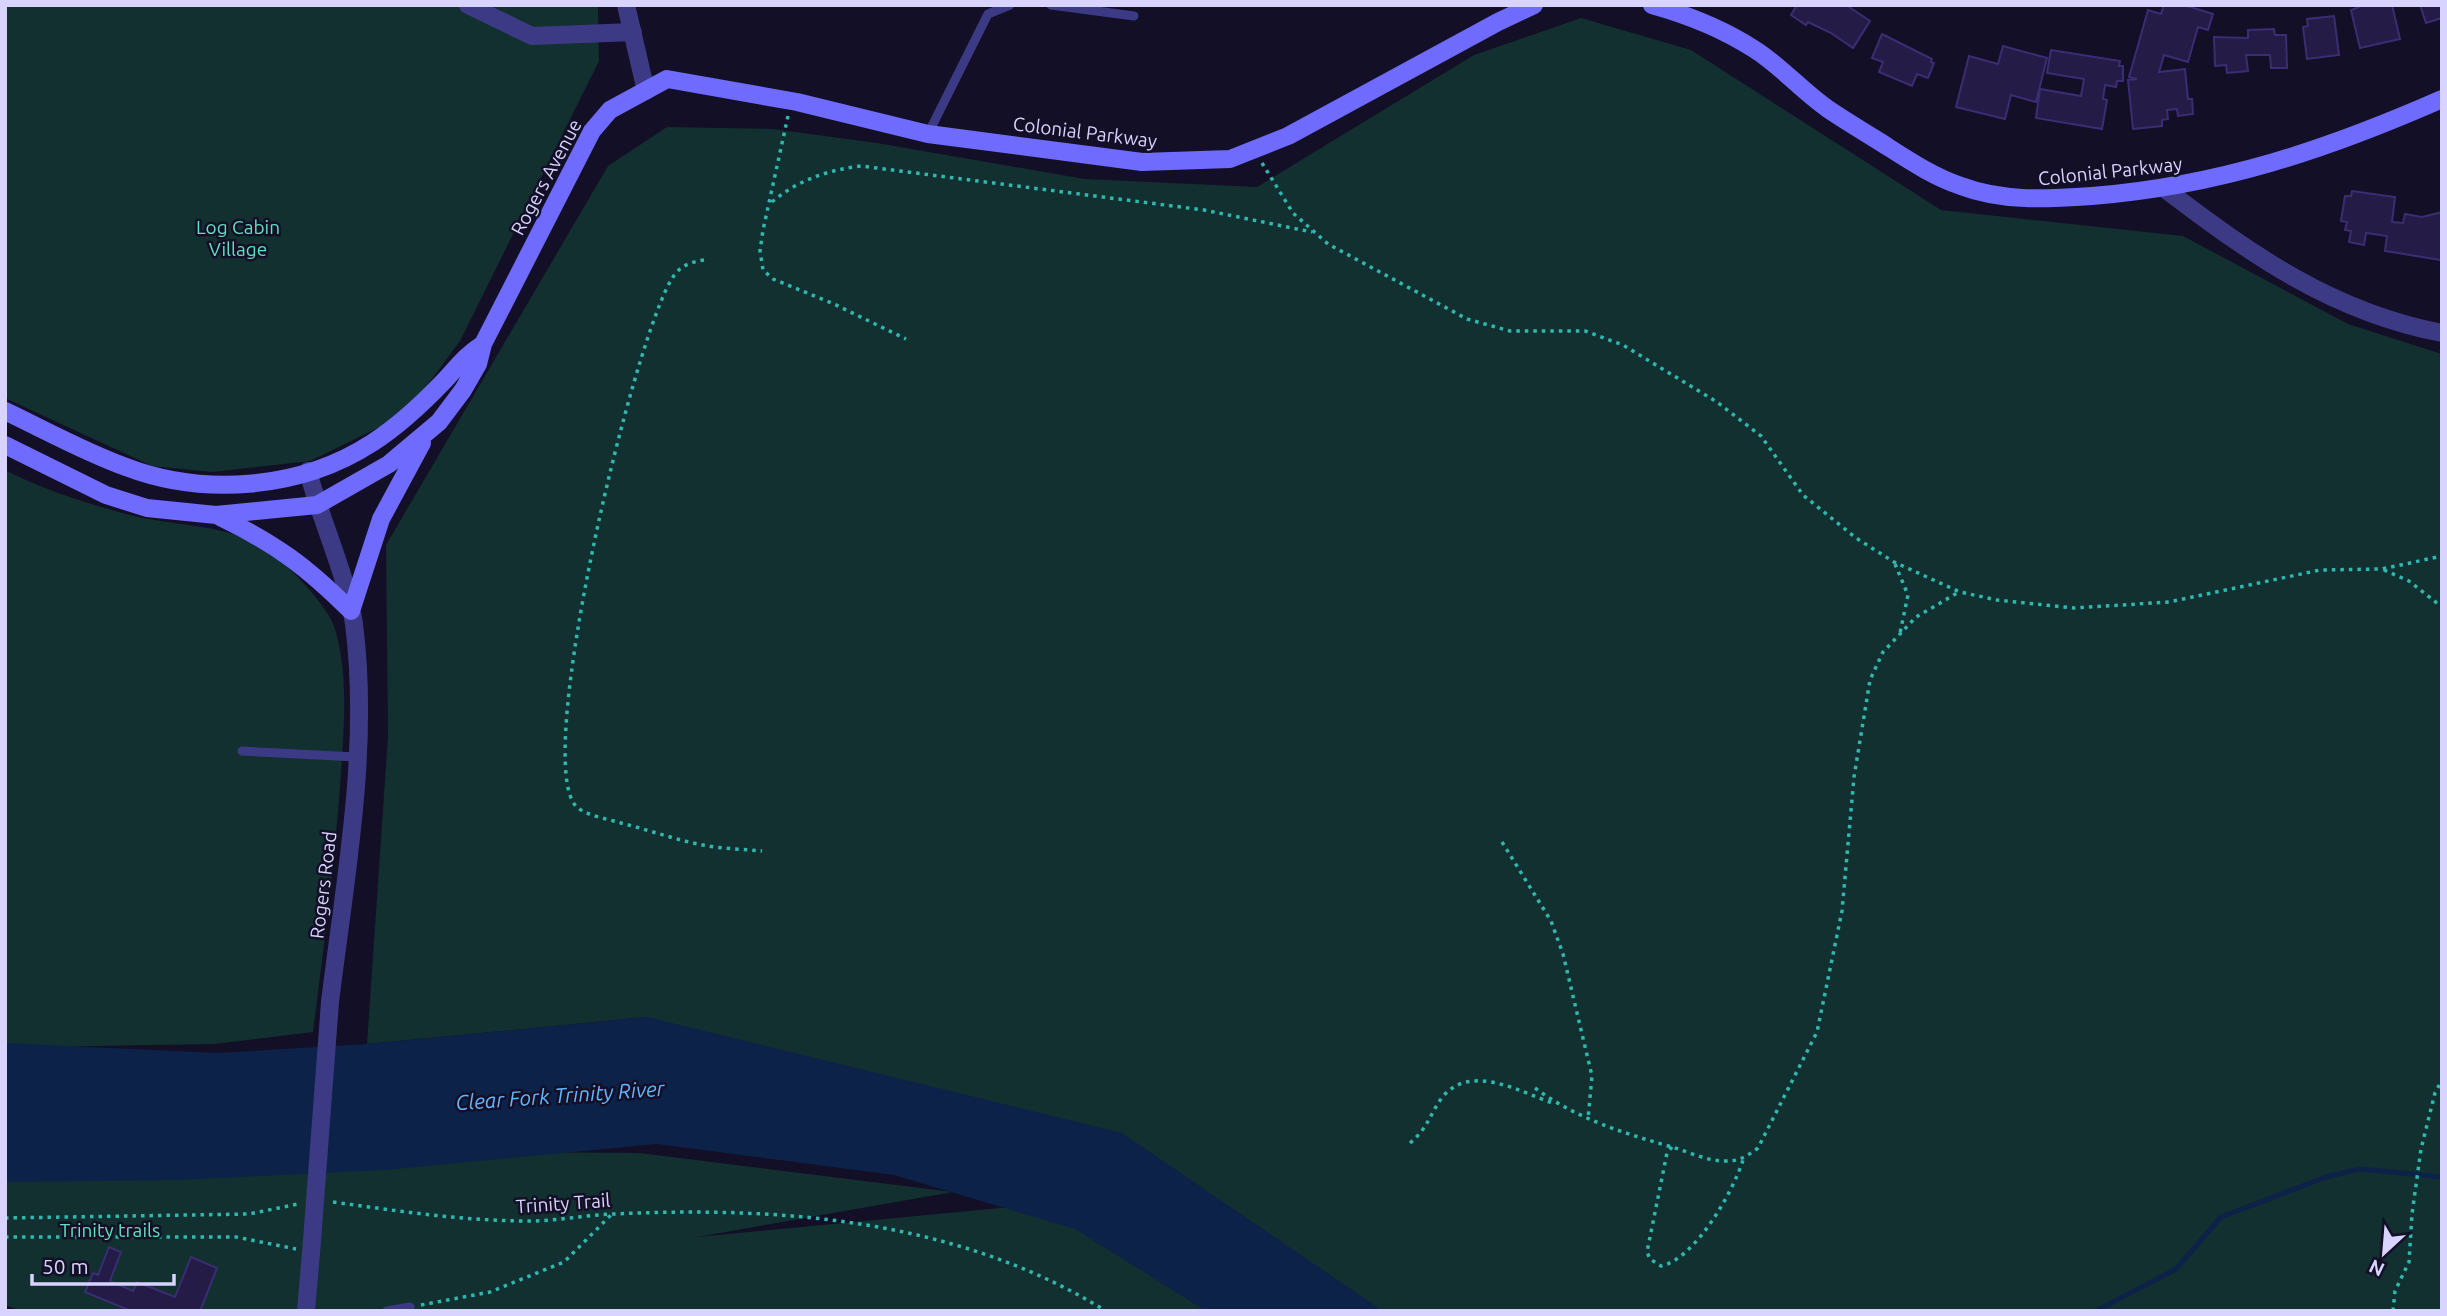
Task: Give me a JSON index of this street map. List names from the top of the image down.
{
  "streets": {
    "street": ["Colonial Parkway", "Rogers Avenue", "Rogers Road"],
    "path": ["Trinity Trail"]
  },
  "crossings": [
    ["Colonial Parkway", "Rogers Avenue"],
    ["Rogers Avenue", "Rogers Road"]
  ],
  "water": ["Clear Fork Trinity River"],
  "parks": ["Log Cabin Village", "Trinity trails"],
  "scale_bar": "50 m",
  "north": "bottom left"
}
